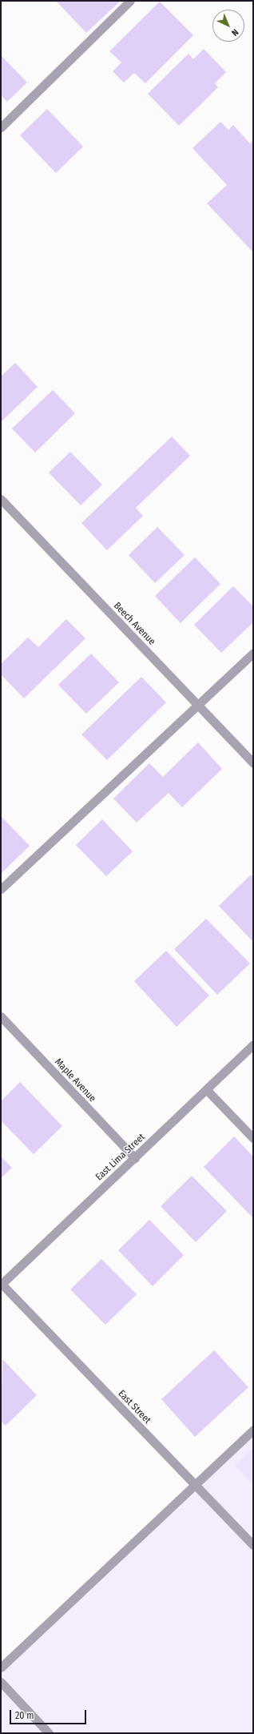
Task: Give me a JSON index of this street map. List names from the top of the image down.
{
  "streets": {
    "street": [
      "Beech Avenue",
      "Maple Avenue",
      "East Lima Street",
      "East Street"
    ]
  },
  "crossings": [
    ["Maple Avenue", "East Lima Street"],
    ["East Lima Street", "East Street"]
  ],
  "scale_bar": "20 m",
  "north": "bottom right"
}
